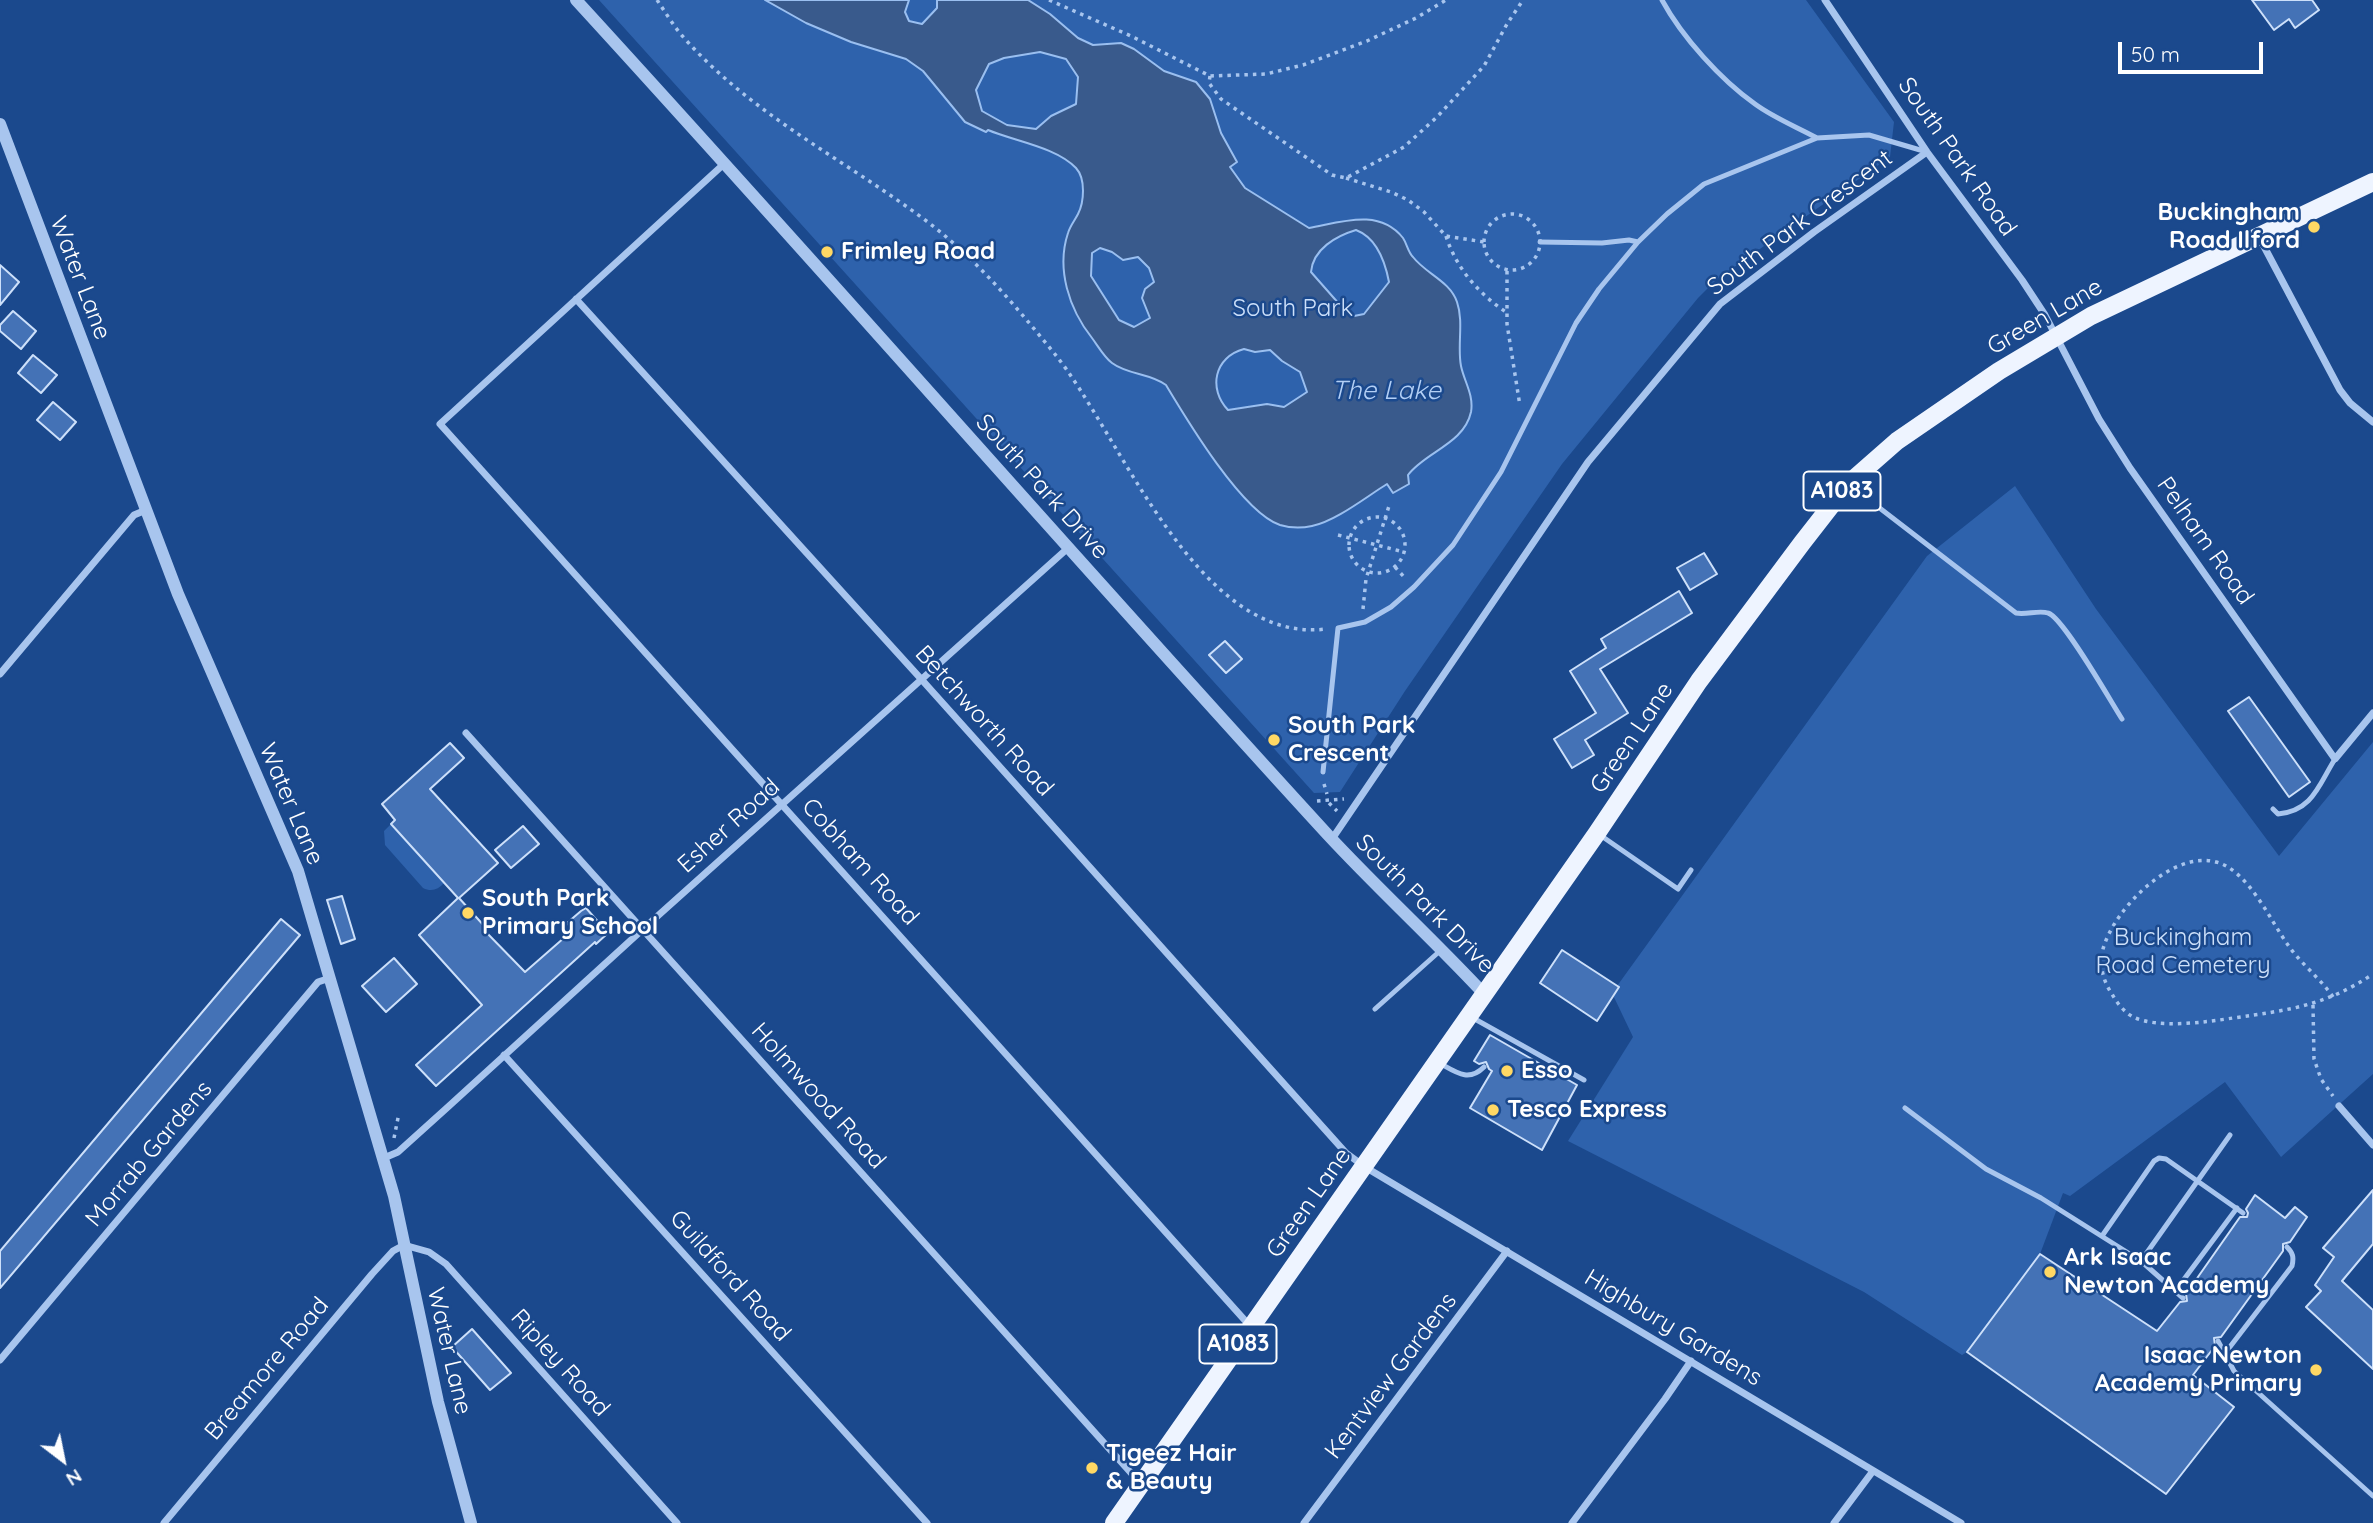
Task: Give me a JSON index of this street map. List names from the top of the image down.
{
  "streets": {
    "main road": ["Green Lane", "A1083"],
    "street": [
      "South Park Road",
      "South Park Crescent",
      "Water Lane",
      "South Park Drive",
      "Pelham Road",
      "Betchworth Road",
      "Esher Road",
      "Cobham Road",
      "Holmwood Road",
      "Morrab Gardens",
      "Guildford Road",
      "Highbury Gardens",
      "Ripley Road",
      "Breamore Road",
      "Kentview Gardens"
    ]
  },
  "crossings": [
    ["South Park Road", "South Park Crescent"],
    ["South Park Road", "Green Lane"],
    ["South Park Road", "Pelham Road"],
    ["South Park Crescent", "South Park Drive"],
    ["Water Lane", "Esher Road"],
    ["Water Lane", "Morrab Gardens"],
    ["Water Lane", "Ripley Road"],
    ["Water Lane", "Breamore Road"],
    ["Green Lane", "South Park Drive"],
    ["Green Lane", "Pelham Road"],
    ["Green Lane", "Betchworth Road"],
    ["Green Lane", "Cobham Road"],
    ["Green Lane", "Holmwood Road"],
    ["Green Lane", "Highbury Gardens"],
    ["South Park Drive", "Esher Road"],
    ["Betchworth Road", "Esher Road"],
    ["Betchworth Road", "Cobham Road"],
    ["Betchworth Road", "Highbury Gardens"],
    ["Esher Road", "Cobham Road"],
    ["Esher Road", "Holmwood Road"],
    ["Esher Road", "Guildford Road"],
    ["Highbury Gardens", "Kentview Gardens"],
    ["Ripley Road", "Breamore Road"]
  ],
  "water": ["The Lake"],
  "parks": ["South Park", "Buckingham Road Cemetery"],
  "places": [
    "Buckingham Road Ilford",
    "Frimley Road",
    "South Park Crescent",
    "South Park Primary School",
    "Esso",
    "Tesco Express",
    "Ark Isaac Newton Academy",
    "Isaac Newton Academy Primary",
    "Tigeez Hair & Beauty"
  ],
  "scale_bar": "50 m",
  "north": "bottom right"
}
